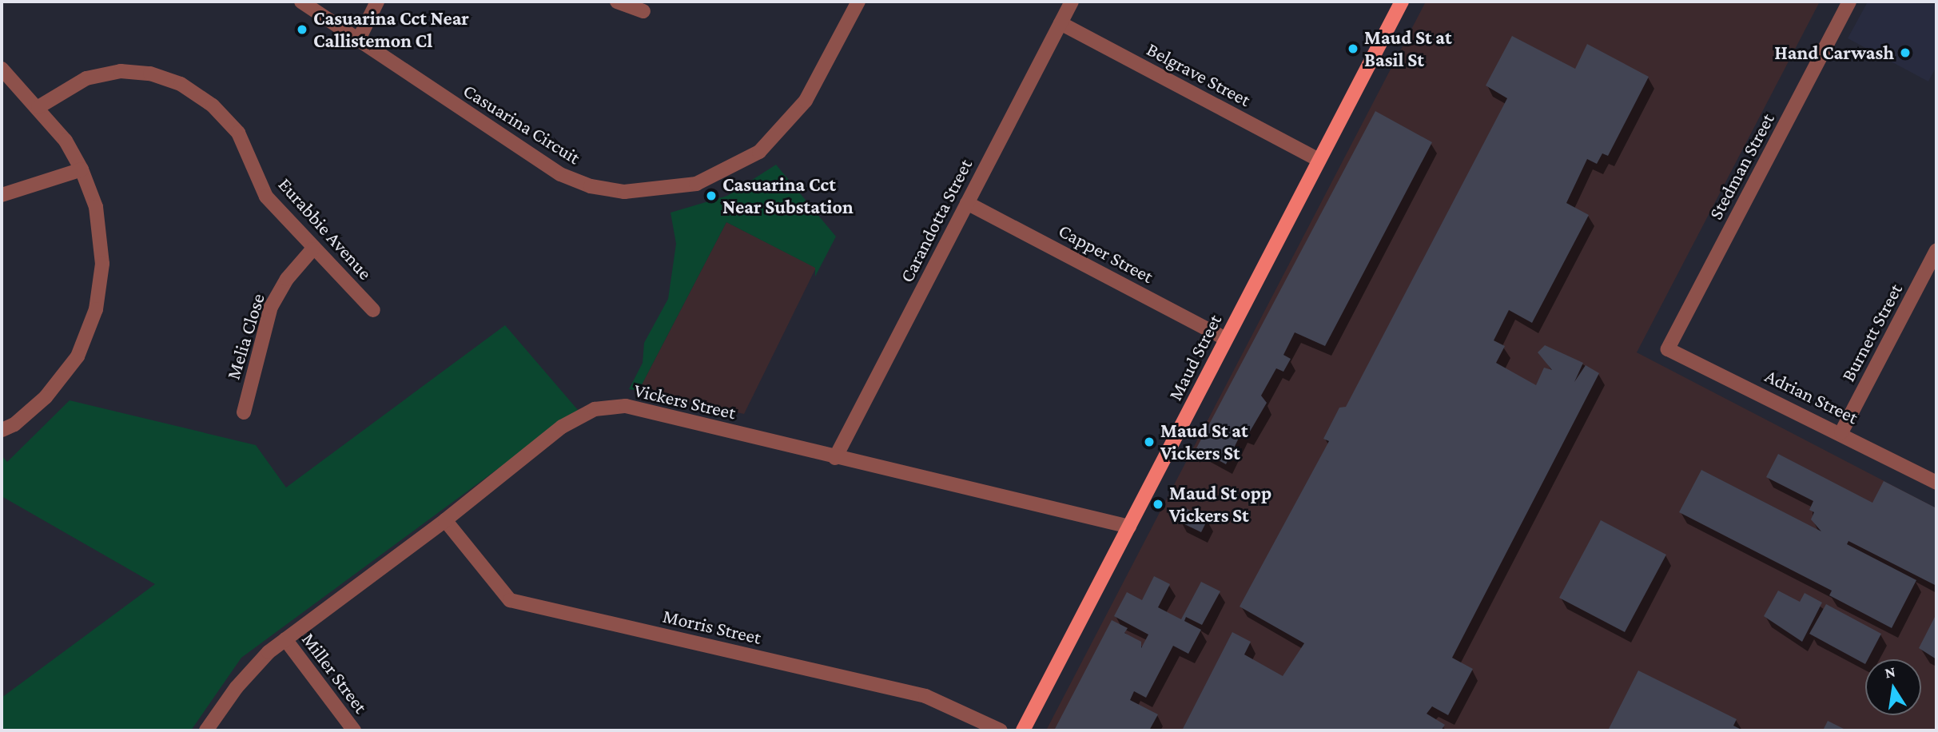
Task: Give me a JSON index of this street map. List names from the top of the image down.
{
  "streets": {
    "main road": ["Maud Street"],
    "street": [
      "Belgrave Street",
      "Casuarina Circuit",
      "Stedman Street",
      "Carandotta Street",
      "Eurabbie Avenue",
      "Capper Street",
      "Burnett Street",
      "Melia Close",
      "Adrian Street",
      "Vickers Street",
      "Morris Street",
      "Miller Street"
    ]
  },
  "crossings": [
    ["Belgrave Street", "Carandotta Street"],
    ["Belgrave Street", "Maud Street"],
    ["Stedman Street", "Adrian Street"],
    ["Carandotta Street", "Capper Street"],
    ["Carandotta Street", "Vickers Street"],
    ["Eurabbie Avenue", "Melia Close"],
    ["Capper Street", "Maud Street"],
    ["Burnett Street", "Adrian Street"],
    ["Maud Street", "Vickers Street"],
    ["Vickers Street", "Morris Street"],
    ["Vickers Street", "Miller Street"]
  ],
  "places": [
    "Casuarina Cct Near Callistemon Cl",
    "Maud St at Basil St",
    "Hand Carwash",
    "Casuarina Cct Near Substation",
    "Maud St at Vickers St",
    "Maud St opp Vickers St"
  ],
  "north": "top"
}
